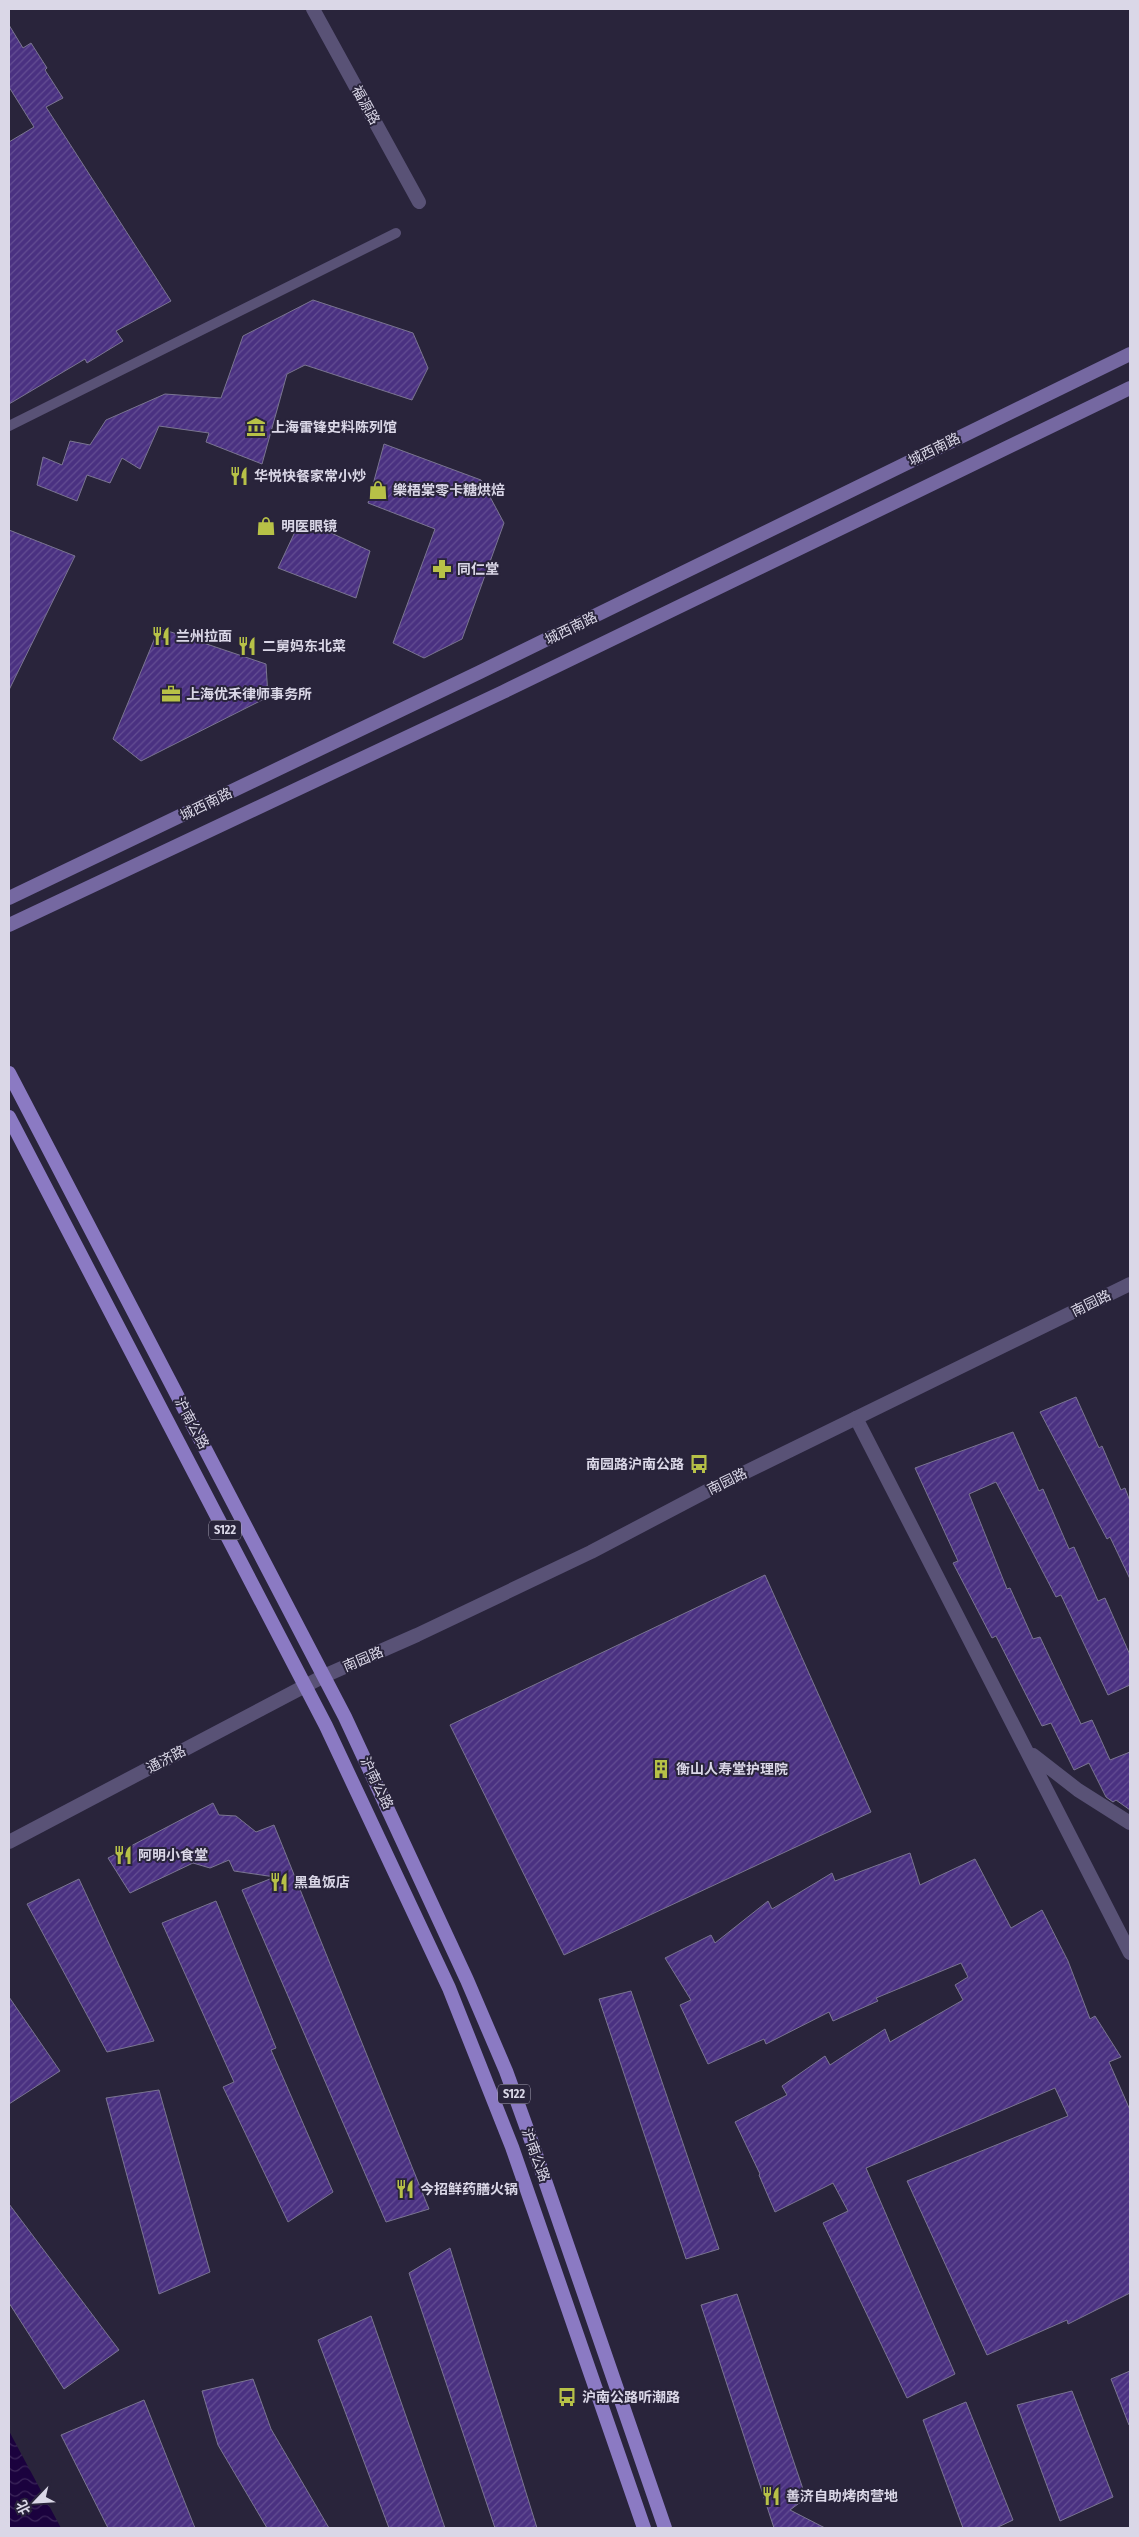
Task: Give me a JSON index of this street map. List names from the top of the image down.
{
  "streets": {
    "main road": ["城西南路", "沪南公路", "S122"],
    "street": ["福源路", "南园路", "通济路"]
  },
  "crossings": [
    ["南园路", "沪南公路"],
    ["南园路", "通济路"],
    ["沪南公路", "通济路"]
  ],
  "places": {
    "museum": ["上海雷锋史料陈列馆"],
    "restaurant": [
      "华悦快餐家常小炒",
      "兰州拉面",
      "二舅妈东北菜",
      "阿明小食堂",
      "黑鱼饭店",
      "今招鲜药膳火锅",
      "善济自助烤肉营地"
    ],
    "shop": ["樂梧棠零卡糖烘焙", "明医眼镜"],
    "pharmacy": ["同仁堂"],
    "office": ["上海优禾律师事务所"],
    "bus stop": ["南园路沪南公路", "沪南公路听潮路"],
    "building": ["衡山人寿堂护理院"]
  },
  "north": "bottom left"
}
